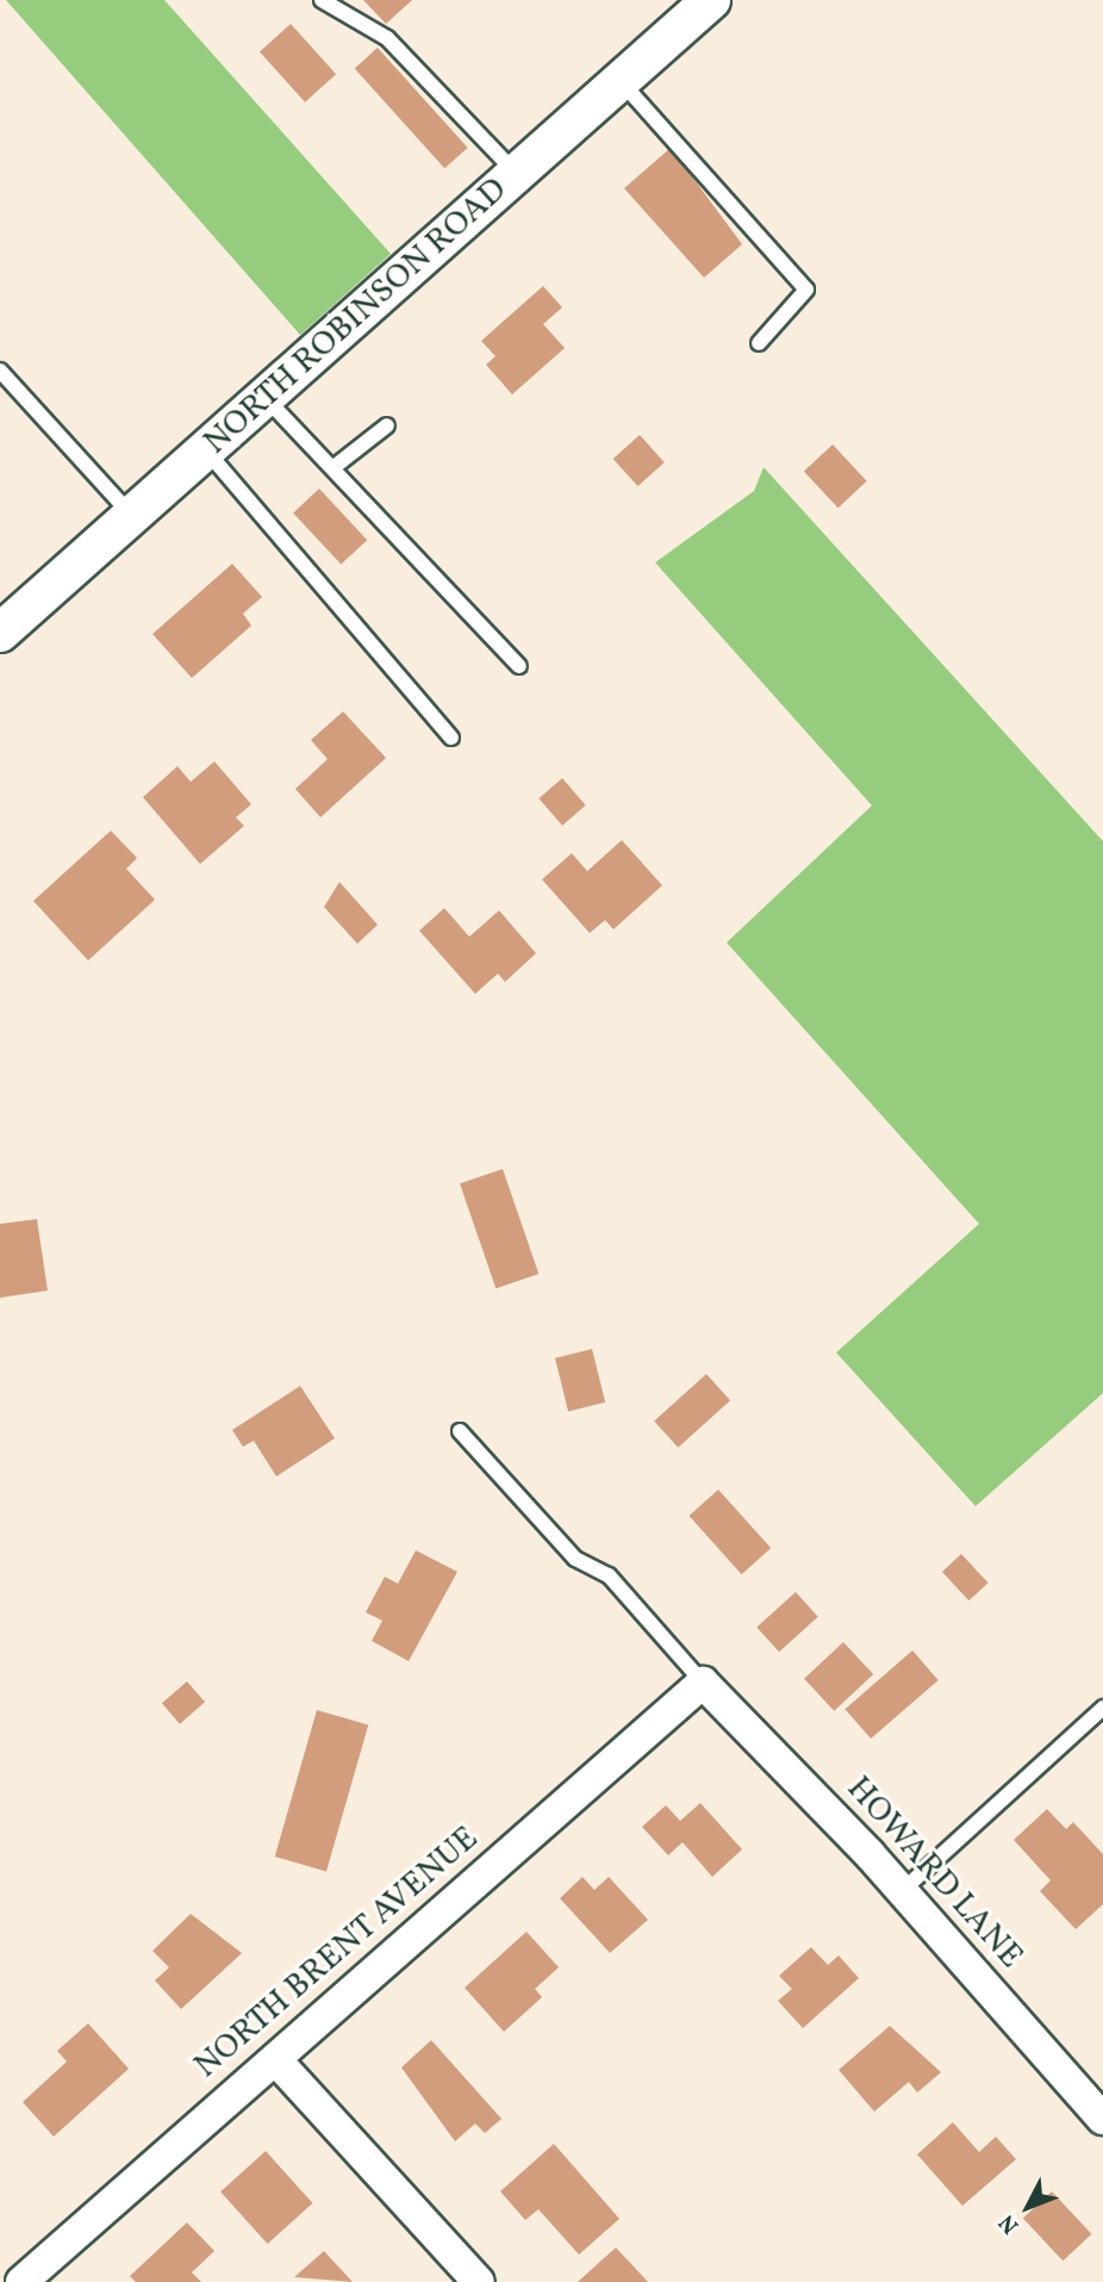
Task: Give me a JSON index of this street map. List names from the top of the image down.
{
  "streets": {
    "street": ["NORTH ROBINSON ROAD", "HOWARD LANE", "NORTH BRENT AVENUE"]
  },
  "crossings": [
    ["HOWARD LANE", "NORTH BRENT AVENUE"]
  ],
  "north": "bottom left"
}
